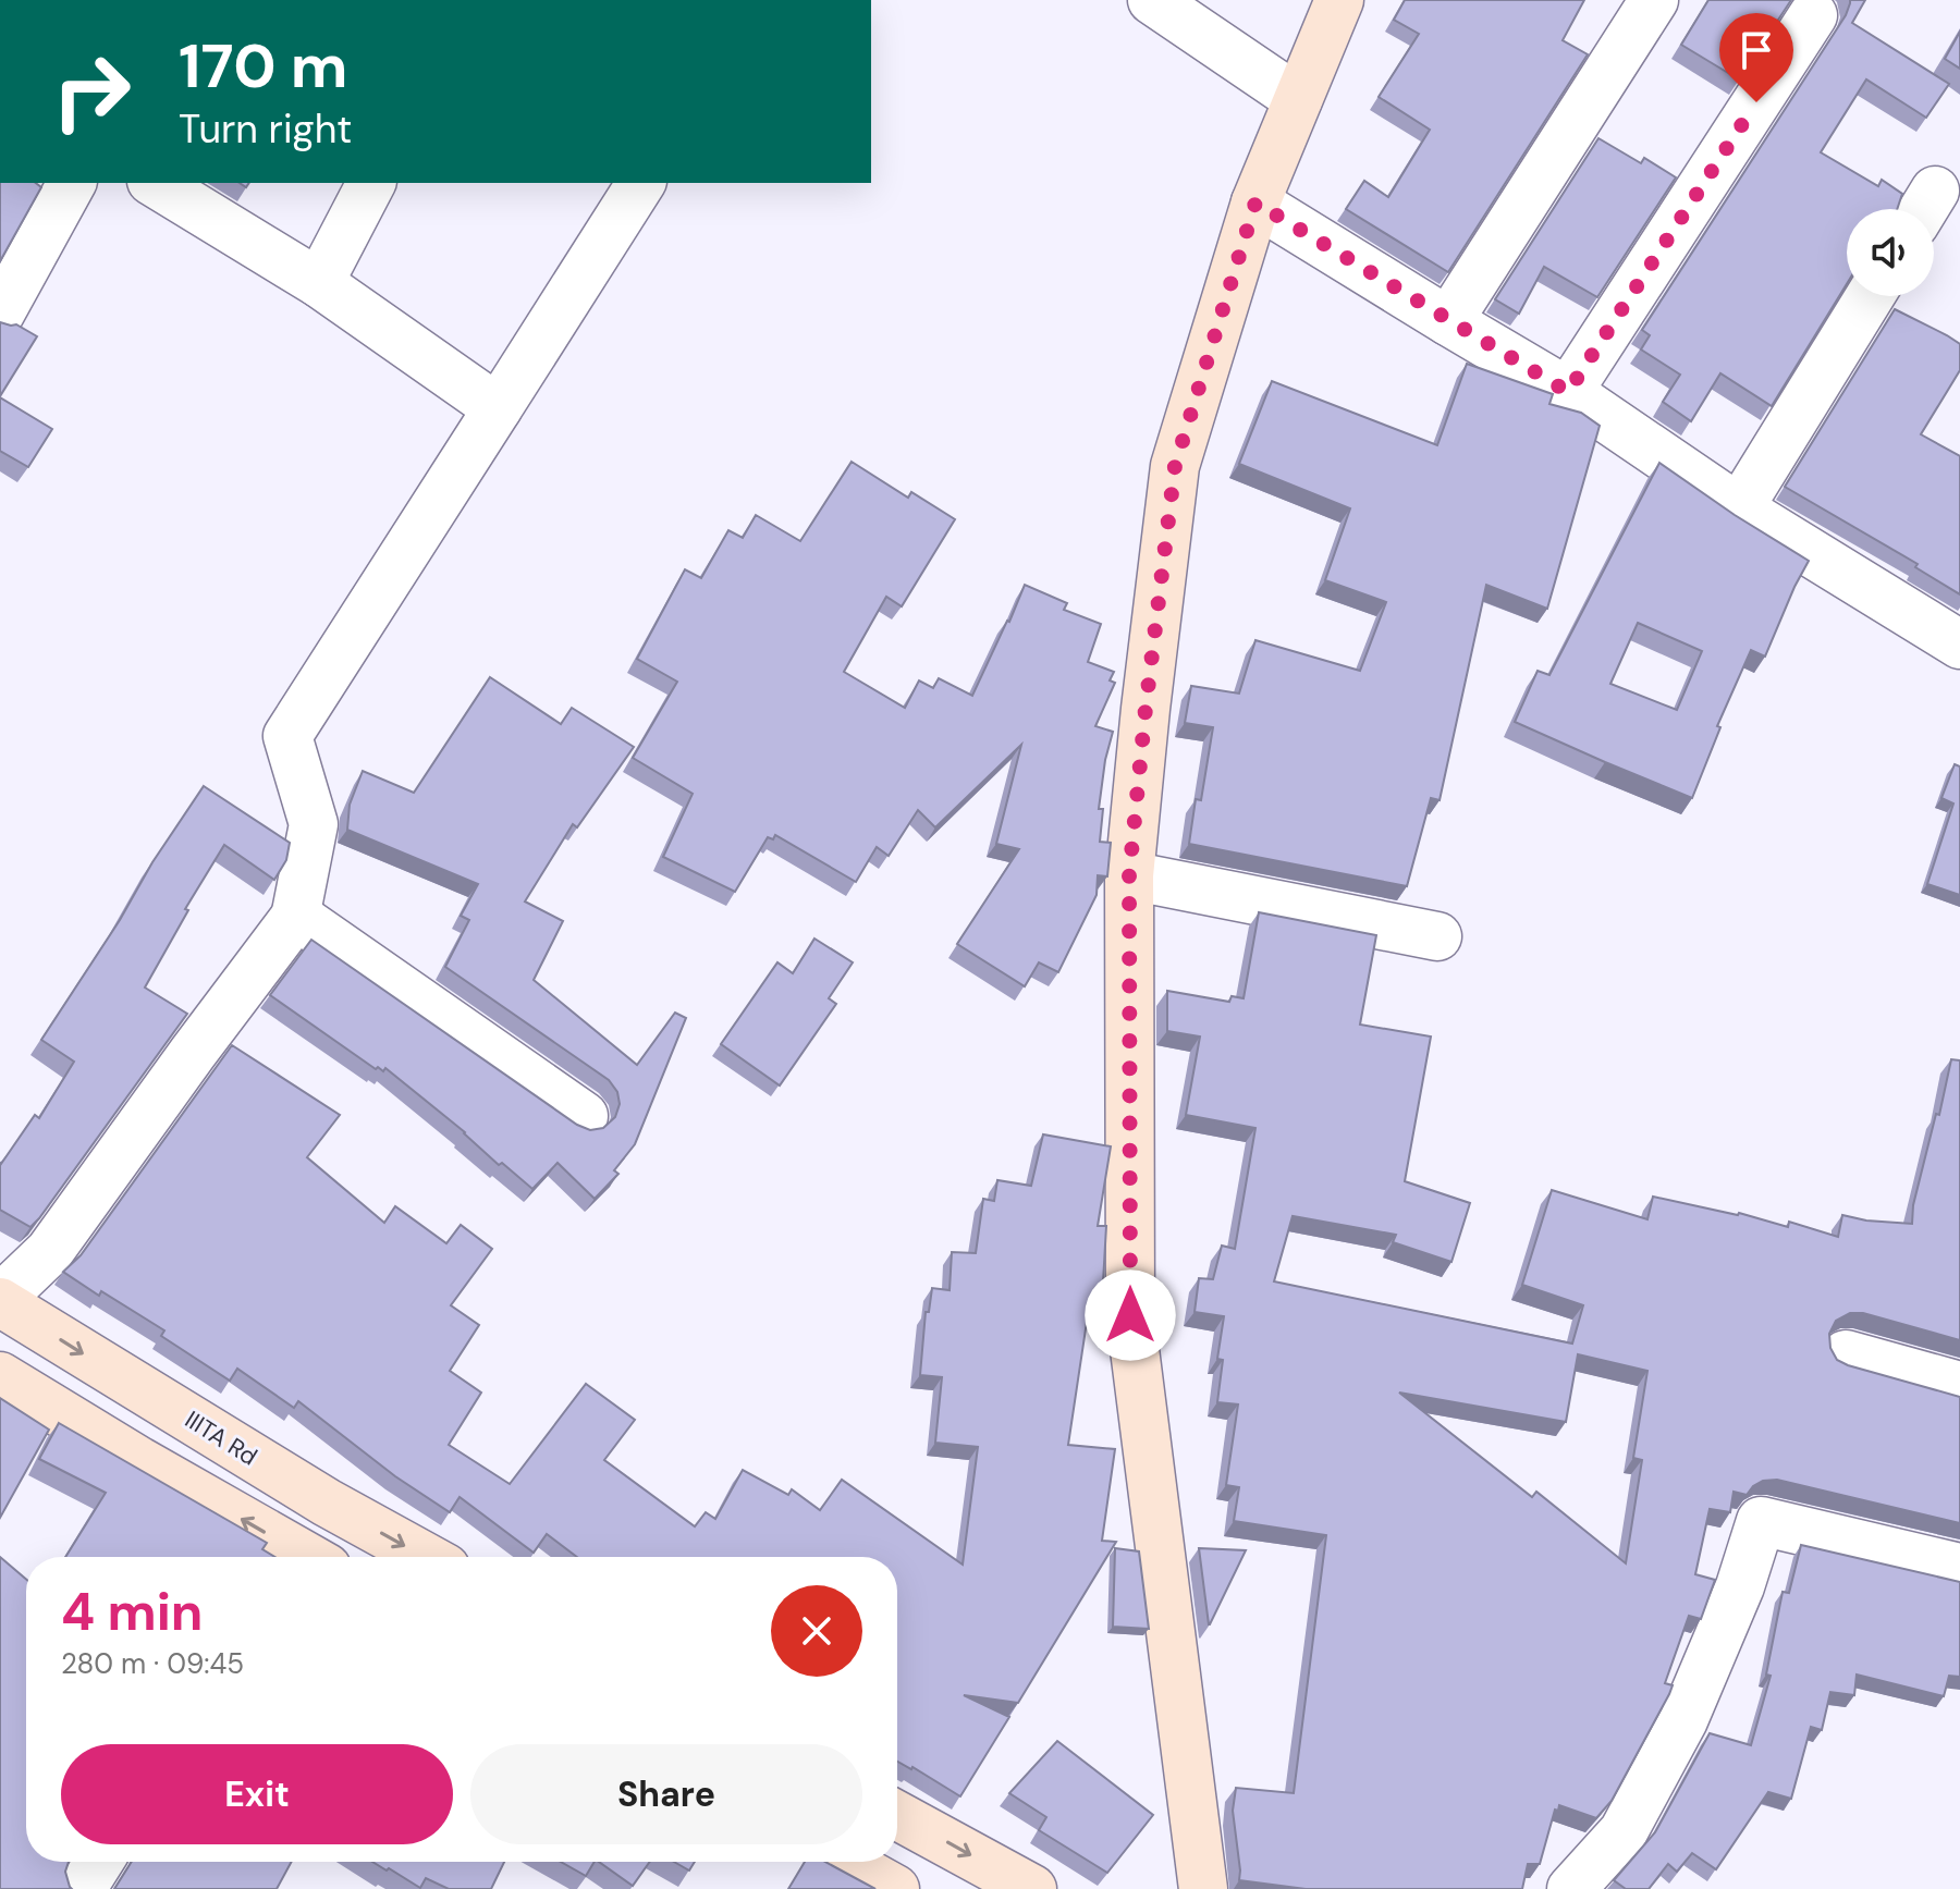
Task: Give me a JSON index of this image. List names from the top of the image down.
{
  "streets": {
    "street": ["IIITA Rd"]
  },
  "page": {
    "turn": ["170 m", "Turn right"],
    "heading": ["4 min", "280 m · 09:45"],
    "buttons": ["Exit", "Share"]
  }
}
